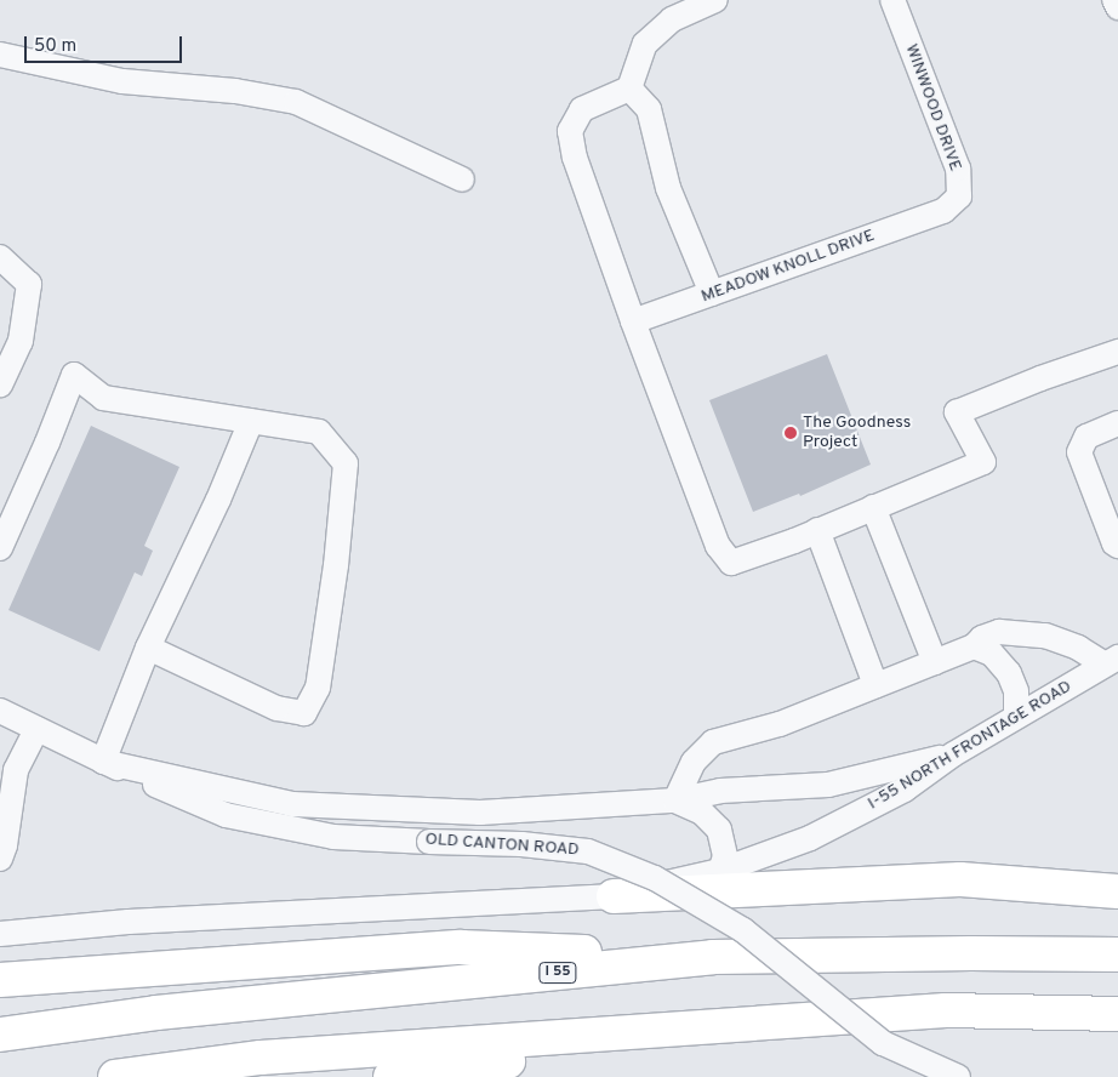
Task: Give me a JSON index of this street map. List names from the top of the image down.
{
  "streets": {
    "highway": ["I 55"],
    "street": [
      "WINWOOD DRIVE",
      "MEADOW KNOLL DRIVE",
      "I-55 NORTH FRONTAGE ROAD",
      "OLD CANTON ROAD"
    ]
  },
  "crossings": [
    ["WINWOOD DRIVE", "MEADOW KNOLL DRIVE"],
    ["I-55 NORTH FRONTAGE ROAD", "OLD CANTON ROAD"]
  ],
  "places": ["The Goodness Project"],
  "scale_bar": "50 m"
}
